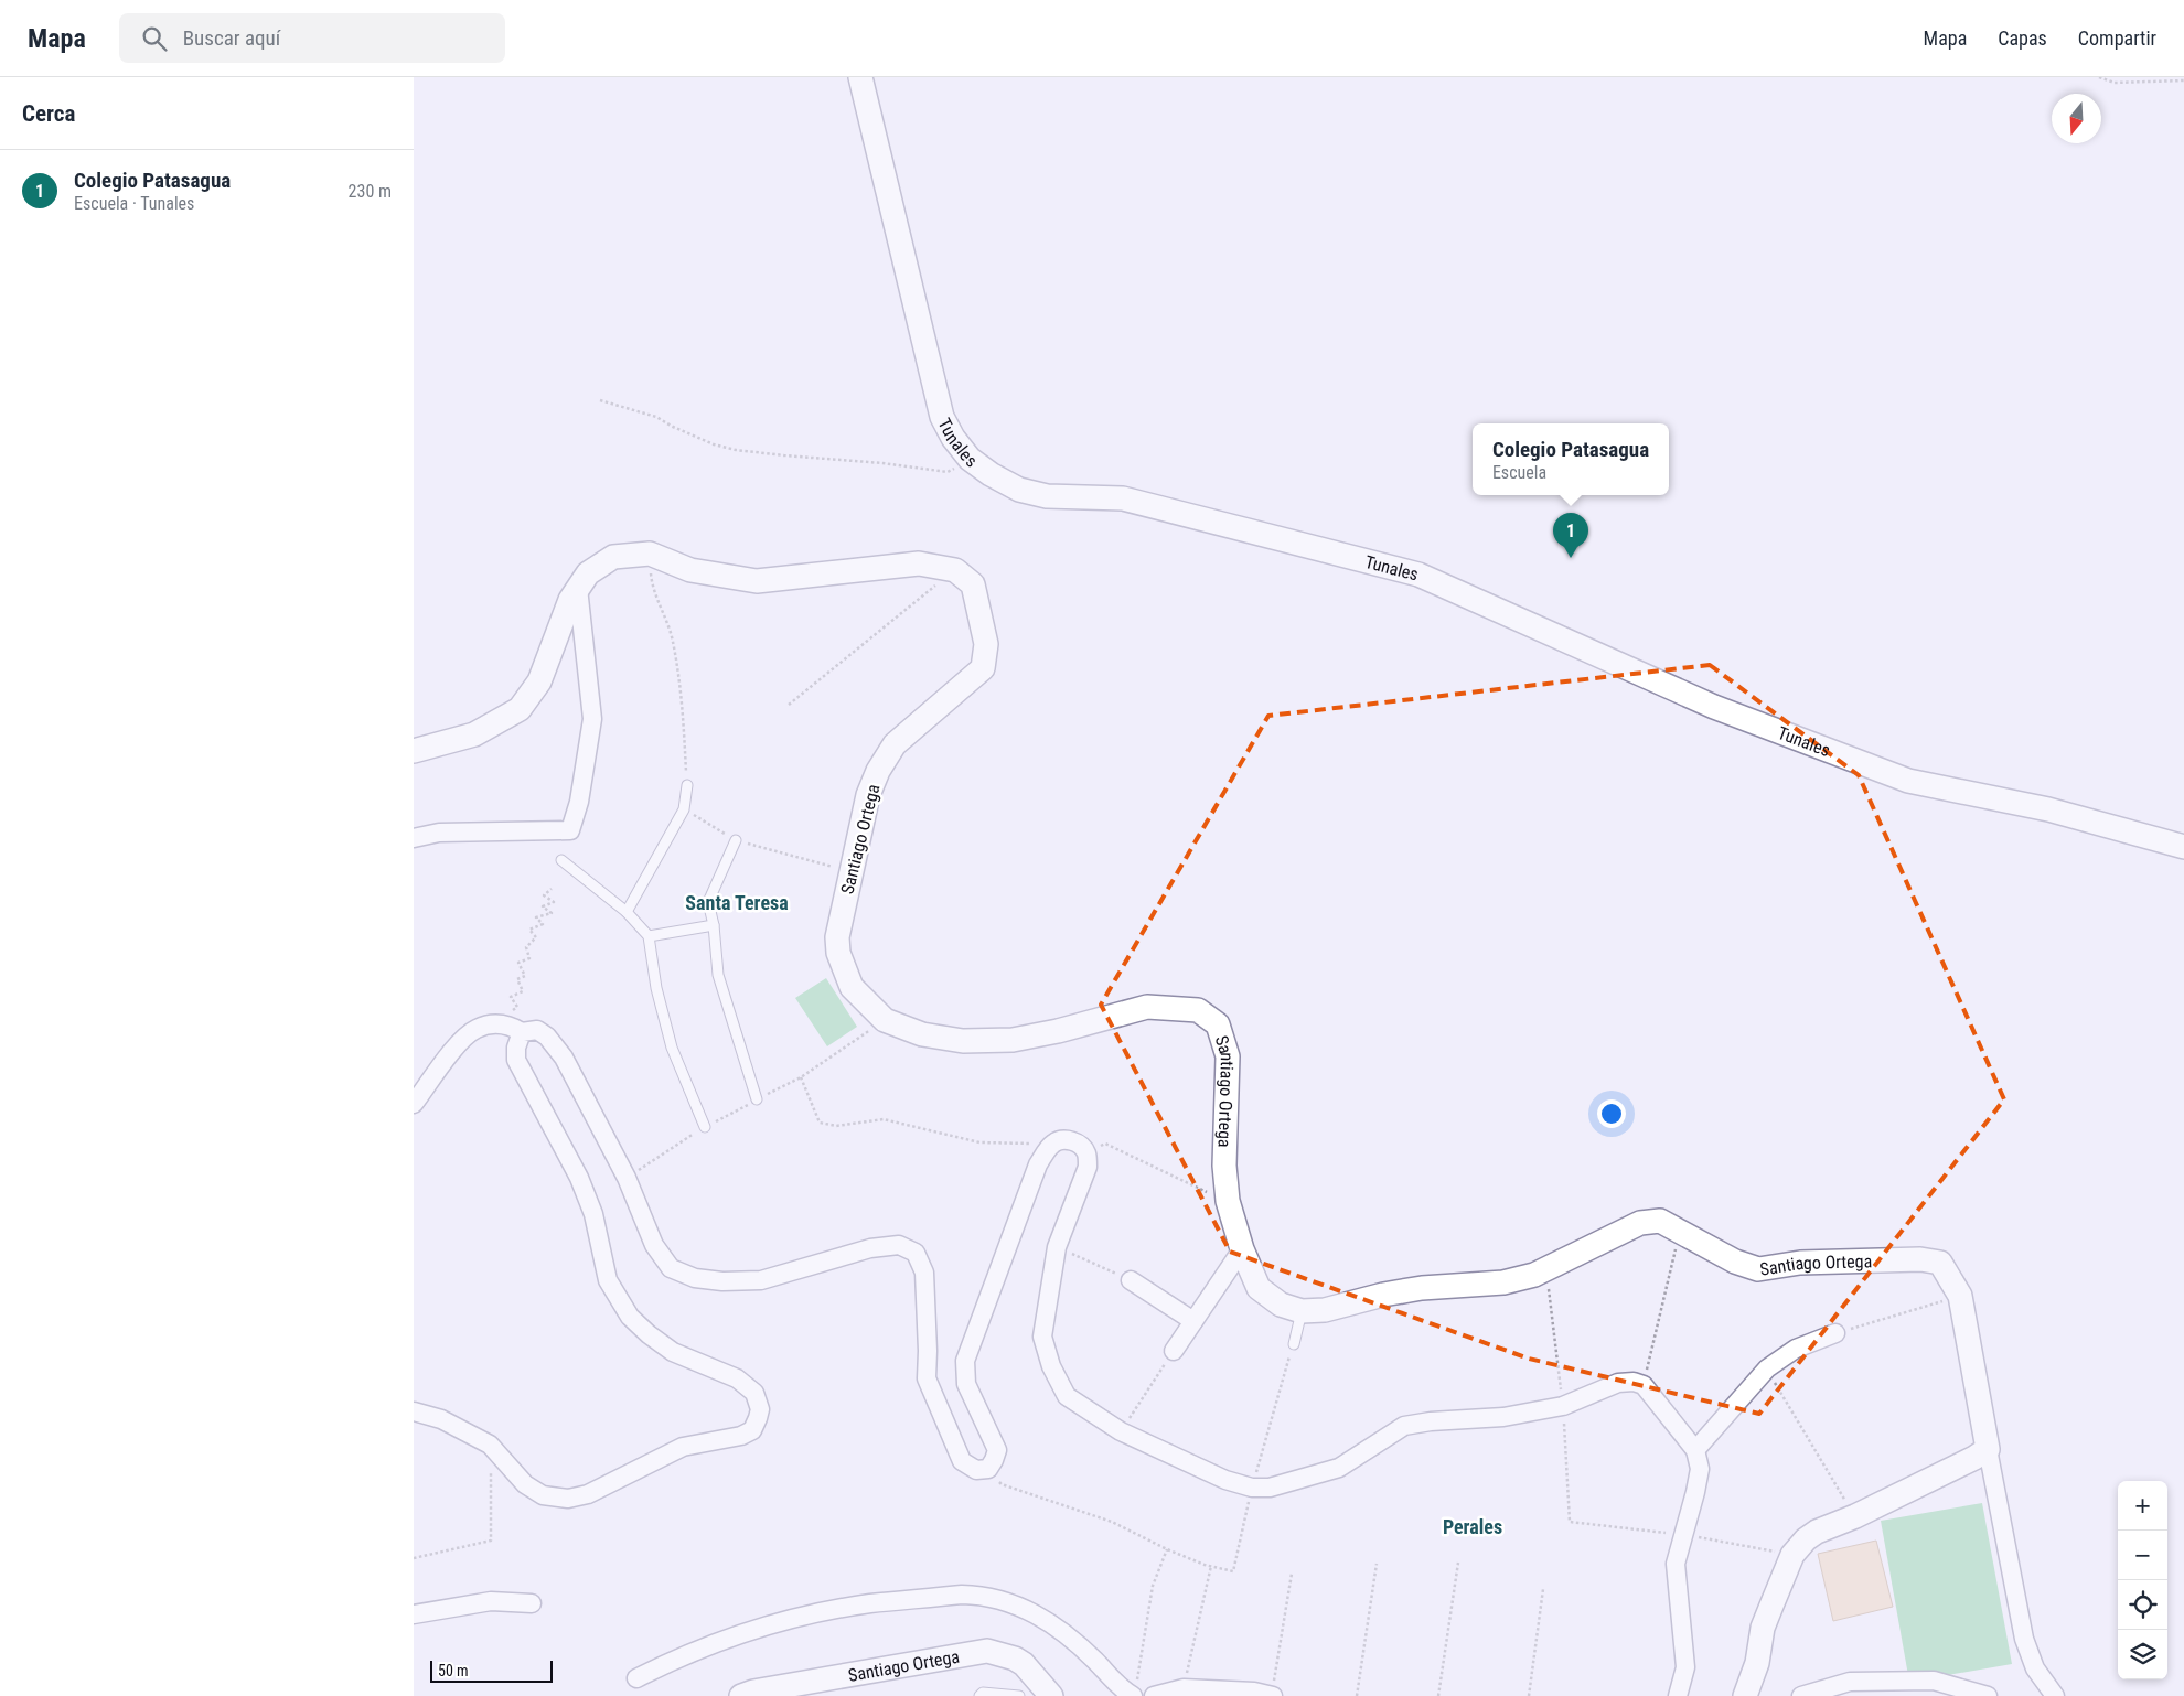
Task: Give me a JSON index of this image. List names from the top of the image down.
{
  "streets": {
    "street": ["Tunales", "Santiago Ortega"]
  },
  "districts": ["Santa Teresa", "Perales"],
  "scale_bar": "50 m",
  "north": "bottom",
  "page": {
    "header": "Mapa",
    "search": "Buscar aquí",
    "nav": ["Mapa", "Capas", "Compartir"],
    "heading": "Cerca",
    "list": [
      {
        "mark": "1",
        "name": "Colegio Patasagua",
        "note": "Escuela · Tunales",
        "value": "230 m"
      }
    ],
    "popup": ["Colegio Patasagua", "Escuela"],
    "pins": "1",
    "map_buttons": ["+", "−"],
    "scale": "50 m"
  }
}
